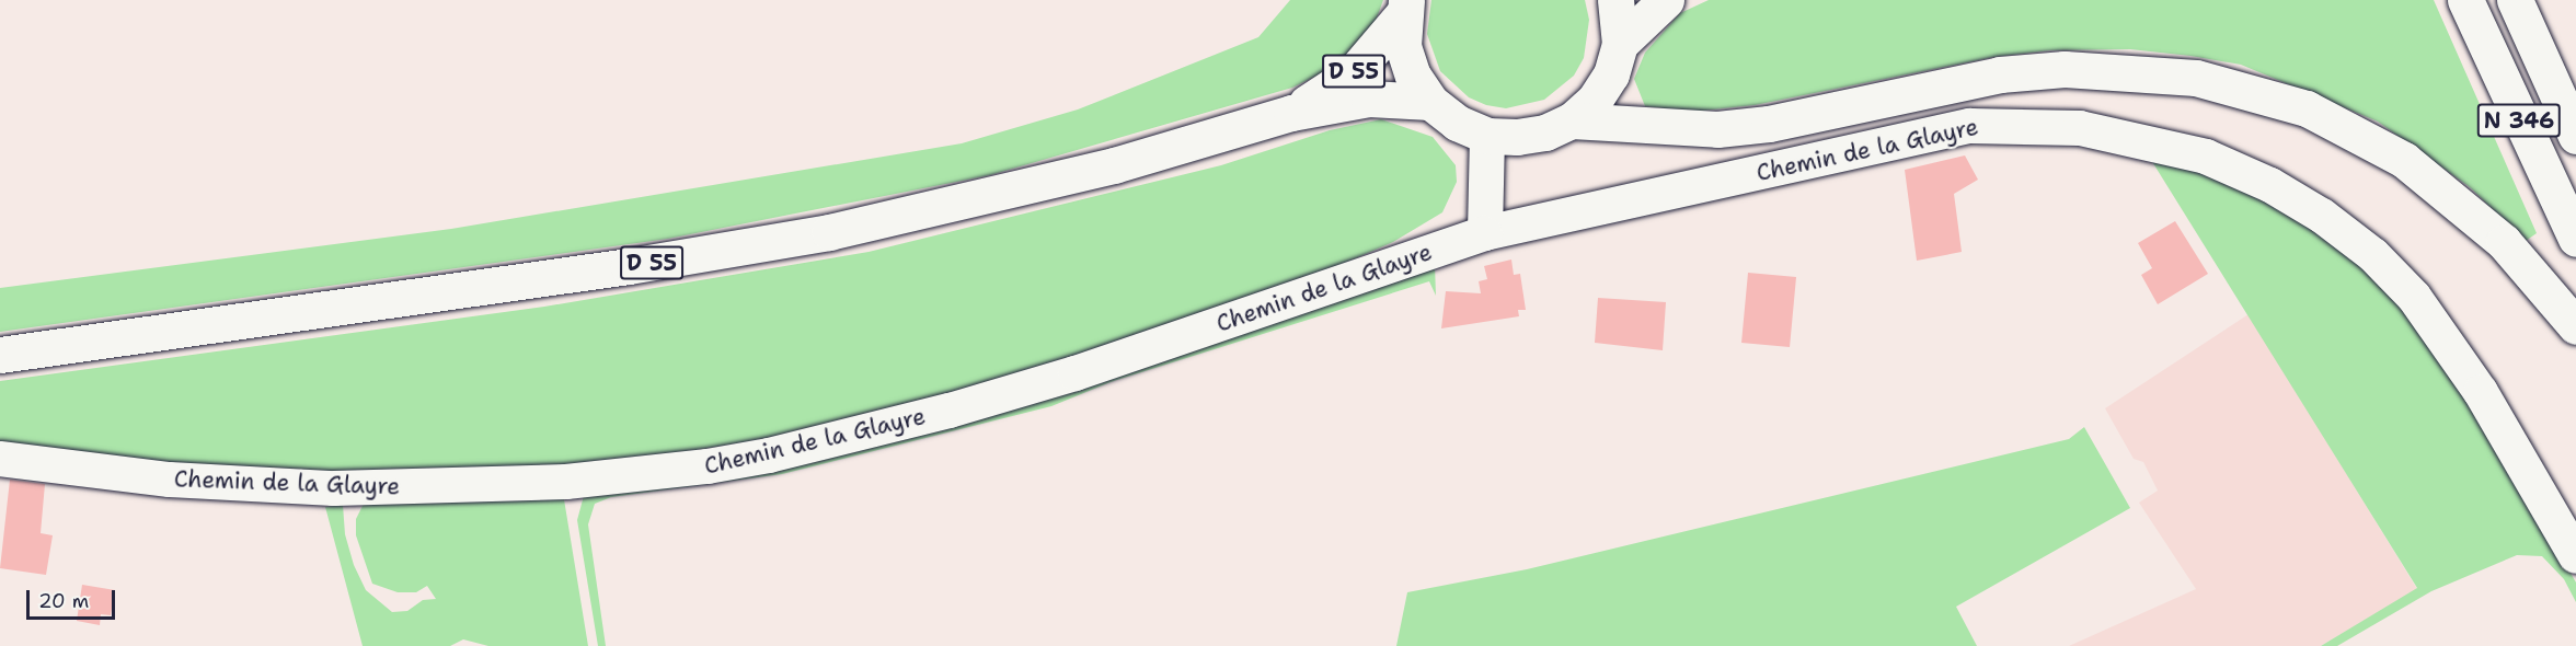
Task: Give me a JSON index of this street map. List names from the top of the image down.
{
  "streets": {
    "main road": ["D 55", "N 346"],
    "street": ["Chemin de la Glayre"]
  },
  "scale_bar": "20 m"
}
